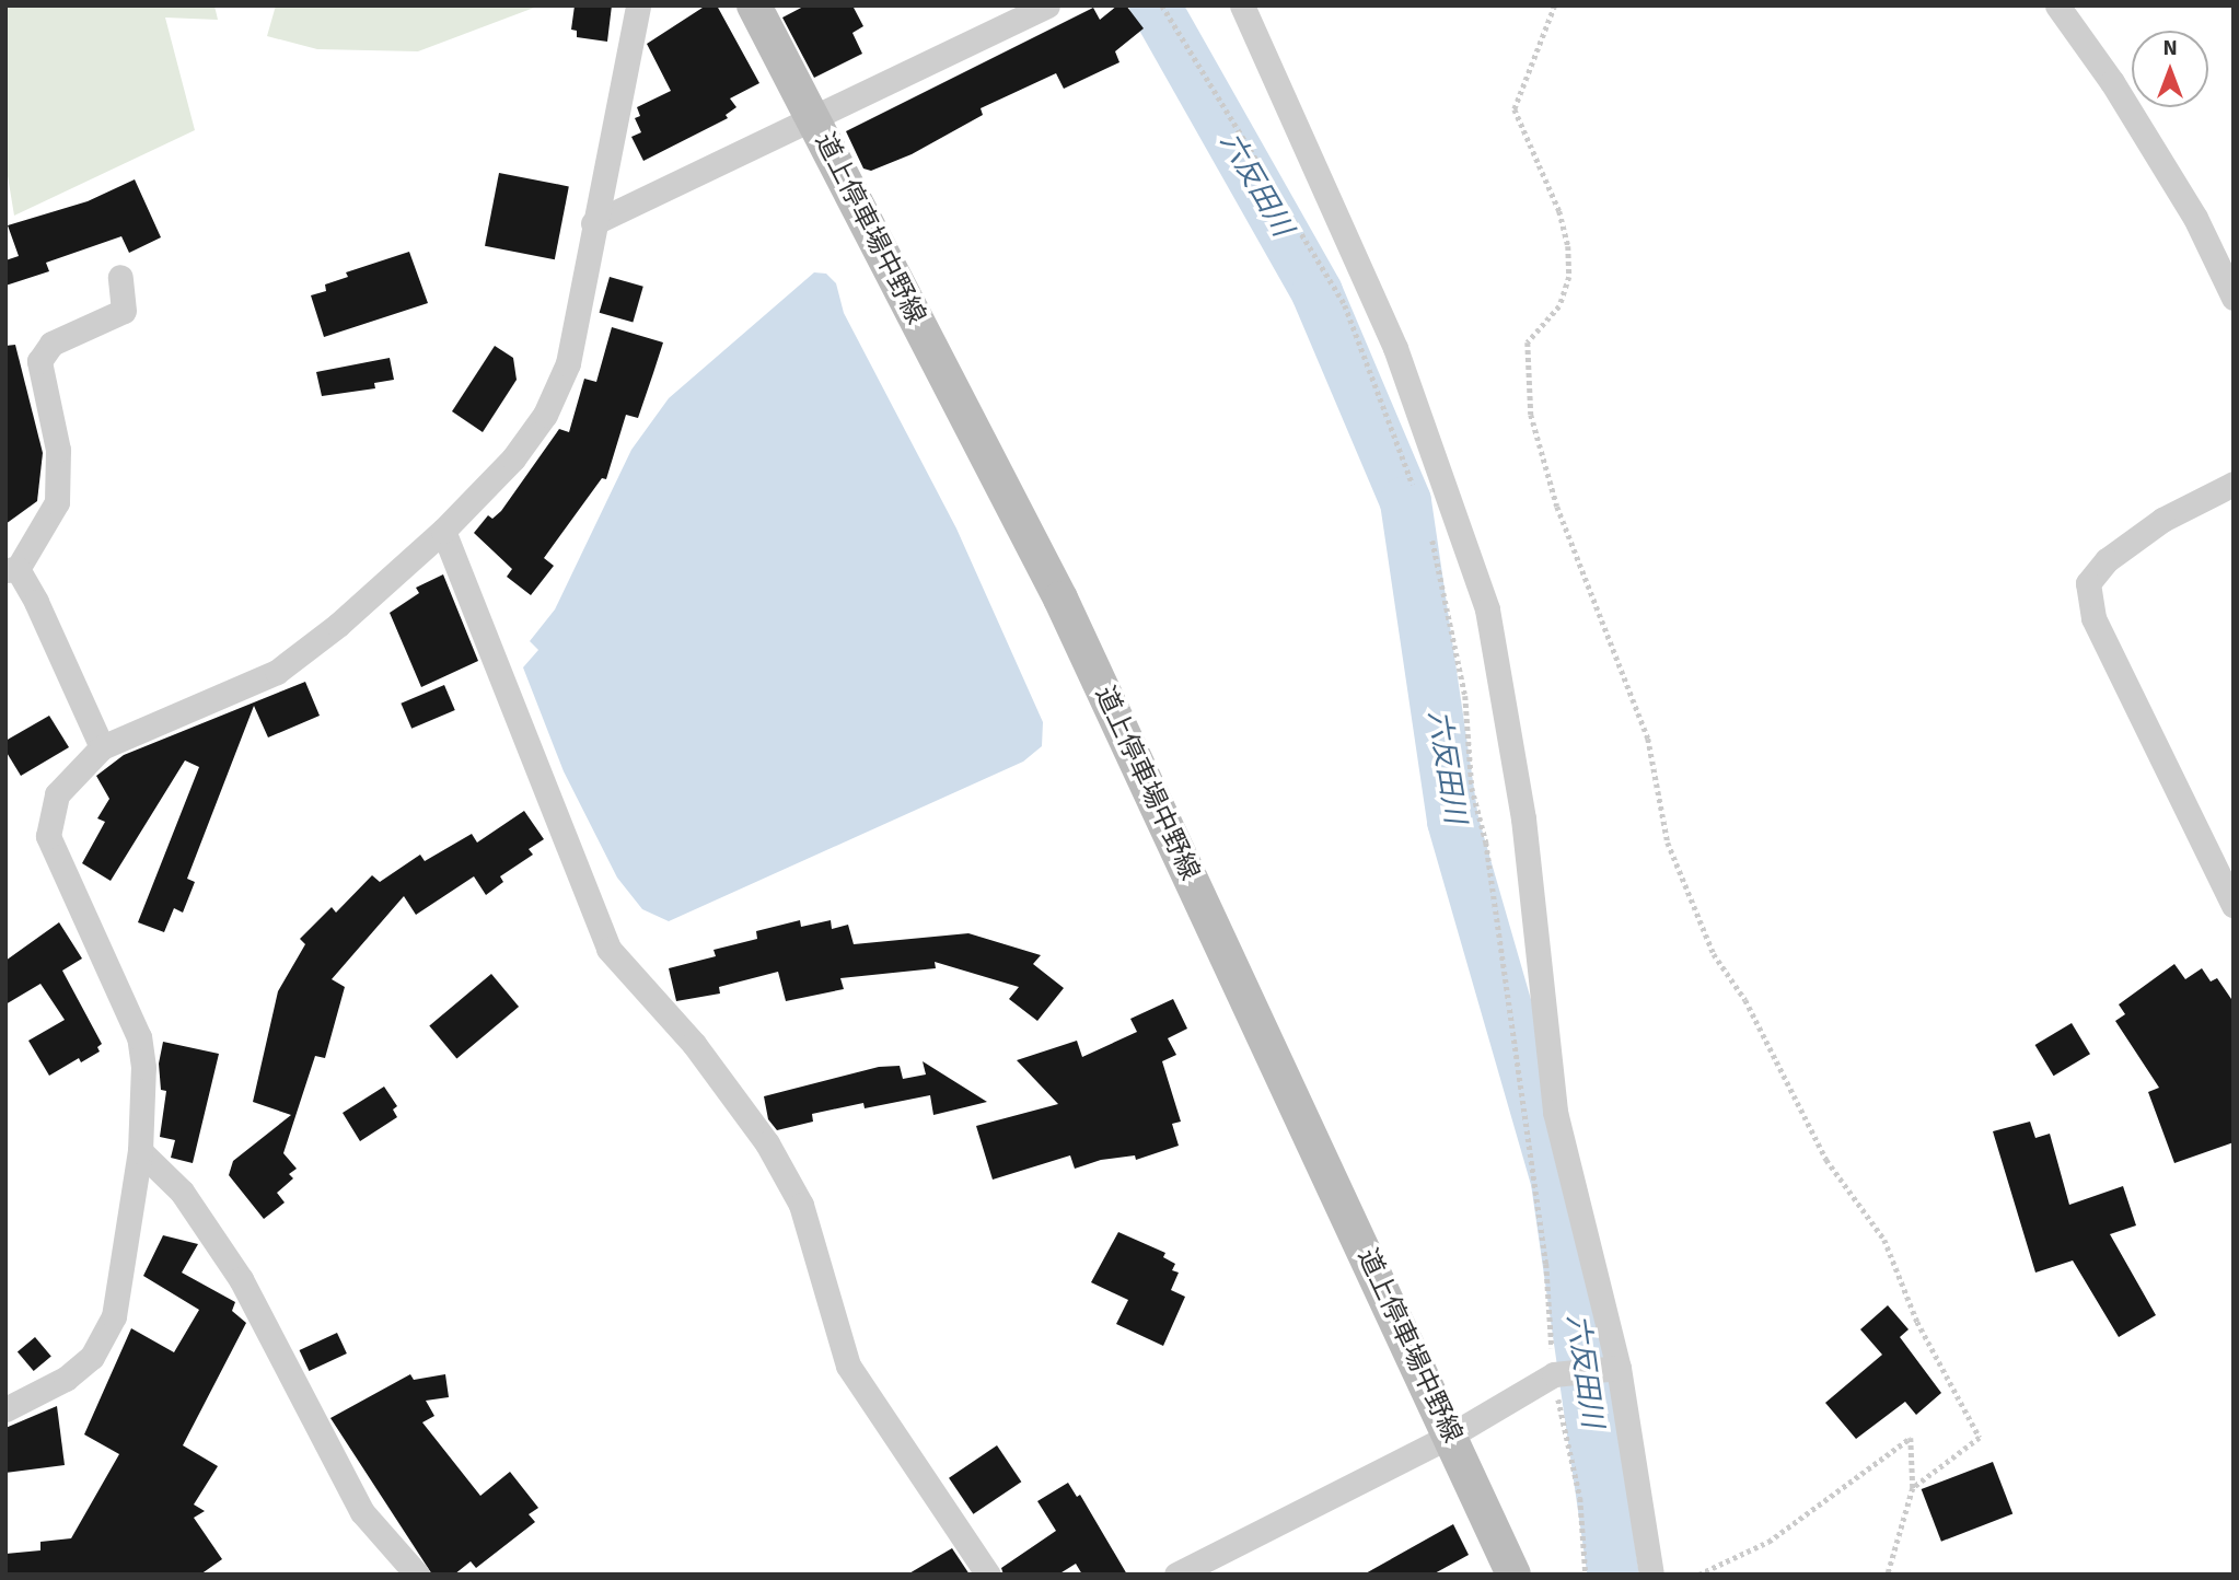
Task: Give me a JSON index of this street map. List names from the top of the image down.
{
  "streets": {
    "main road": ["道上停車場中野線"]
  },
  "water": ["六反田川"],
  "north": "top"
}
